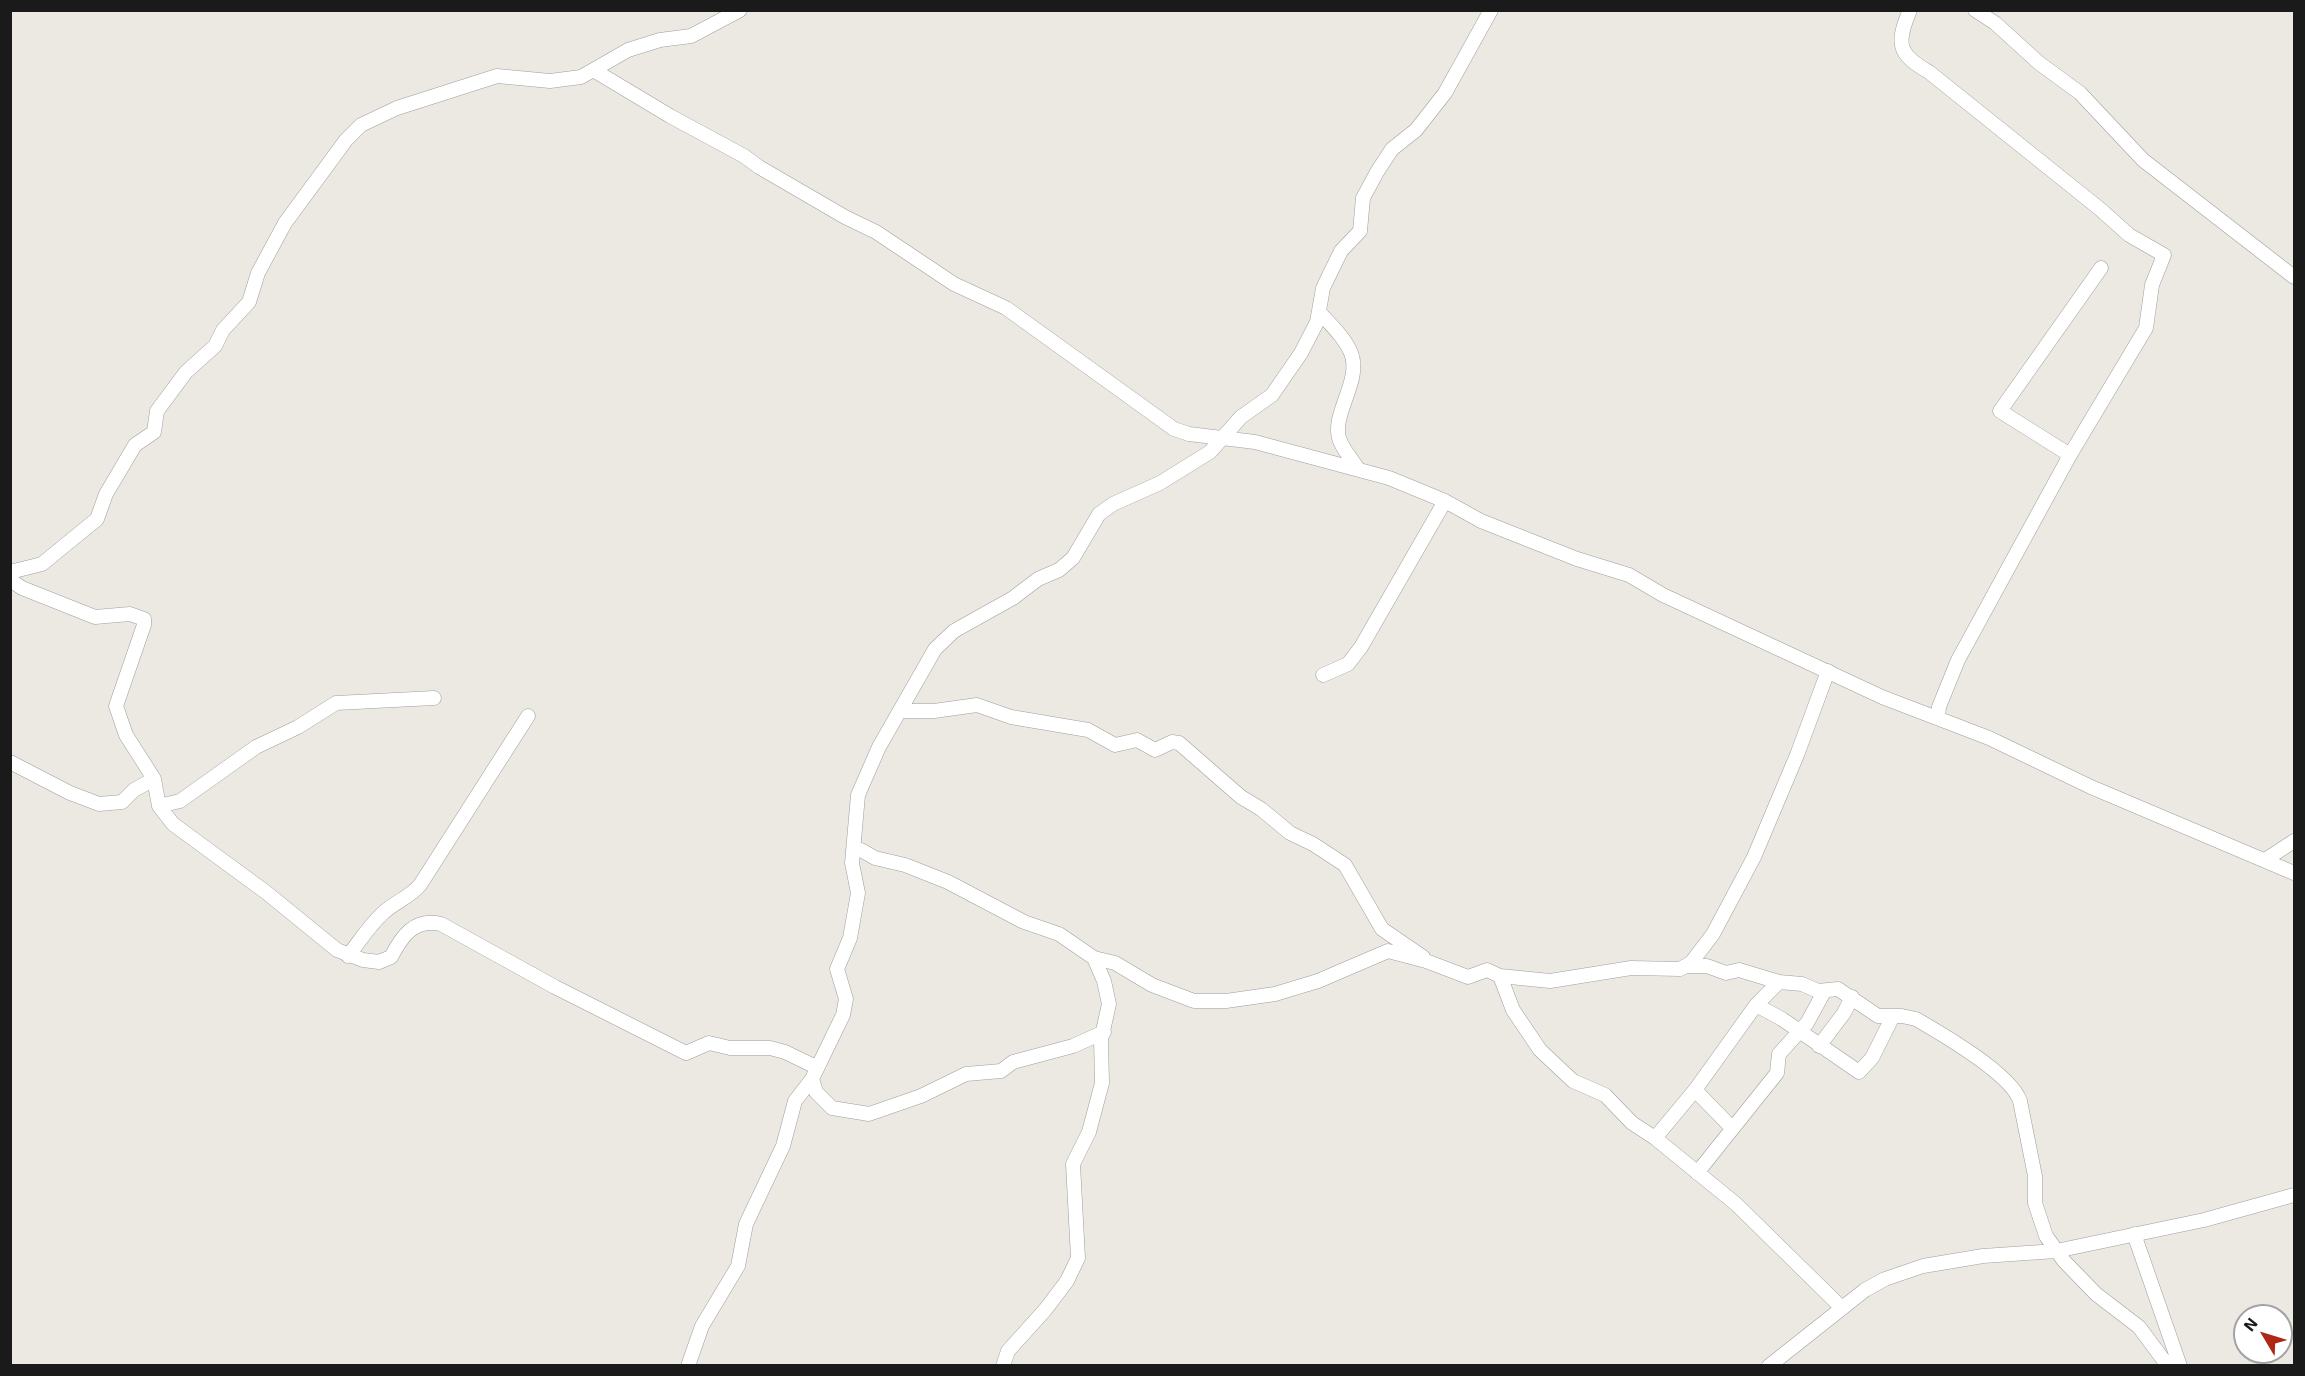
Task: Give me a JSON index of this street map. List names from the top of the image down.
{
  "north": "top left"
}
